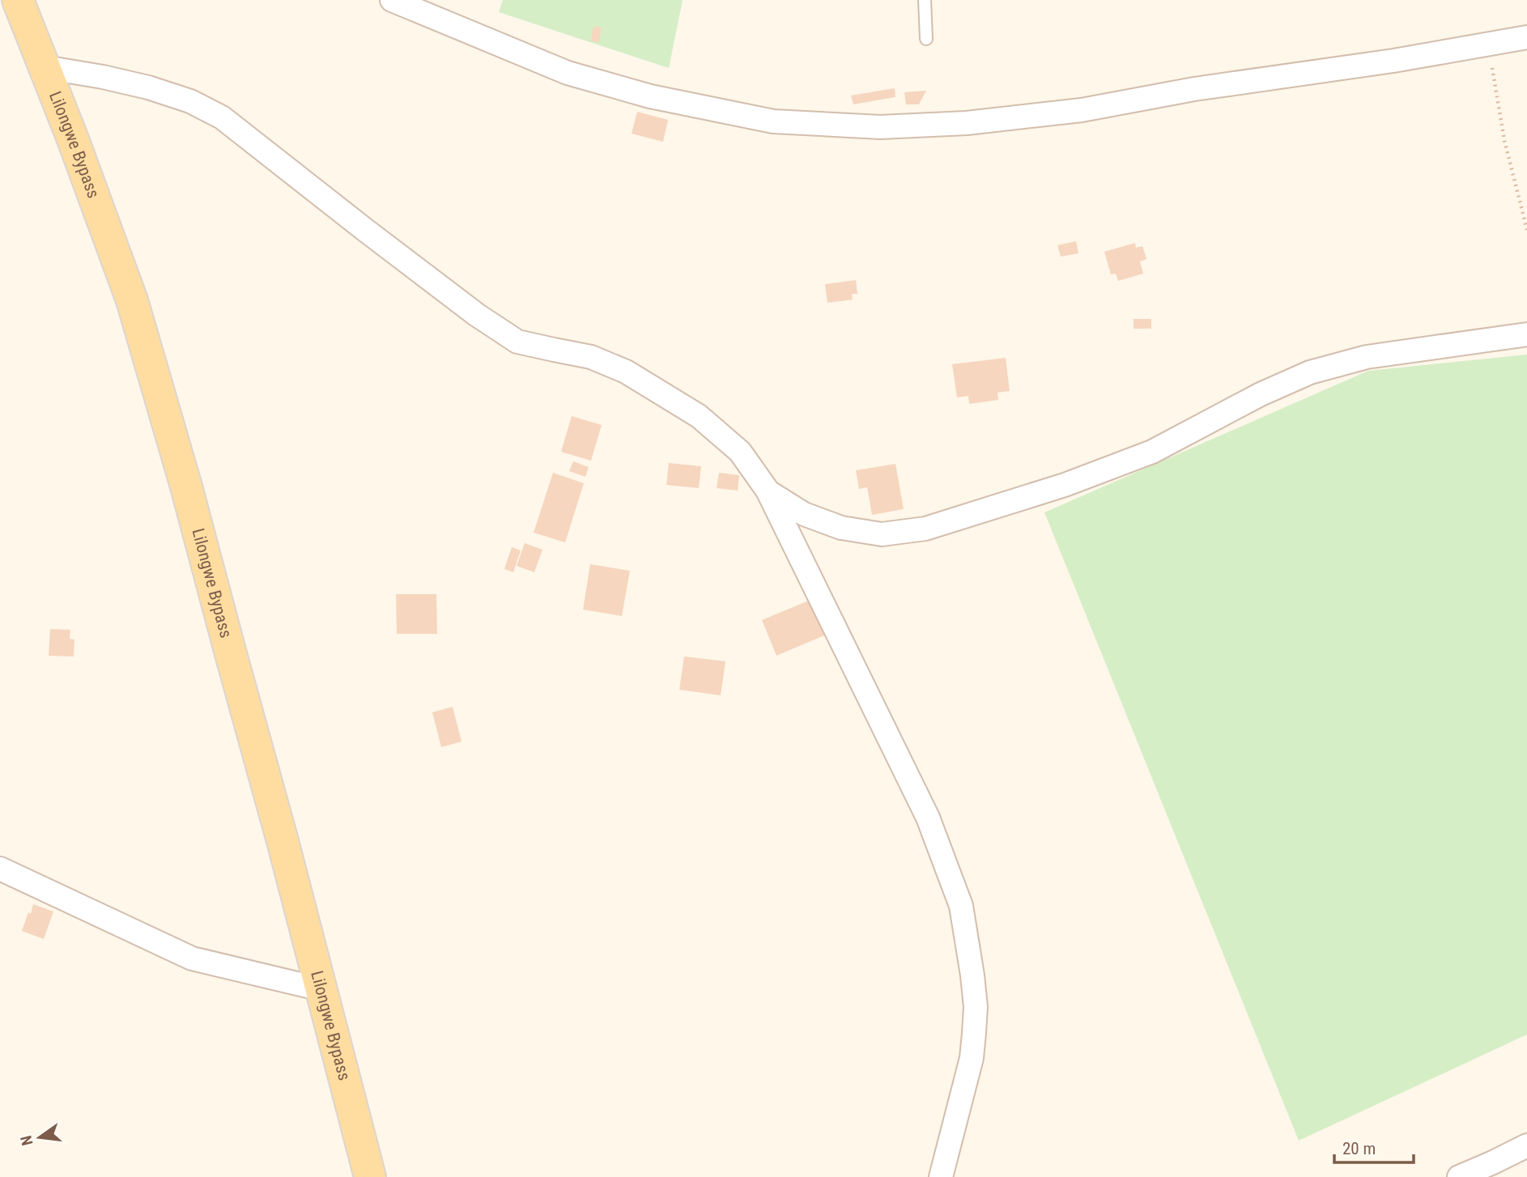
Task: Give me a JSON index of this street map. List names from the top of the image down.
{
  "streets": {
    "main road": ["Lilongwe Bypass"]
  },
  "scale_bar": "20 m",
  "north": "left"
}
